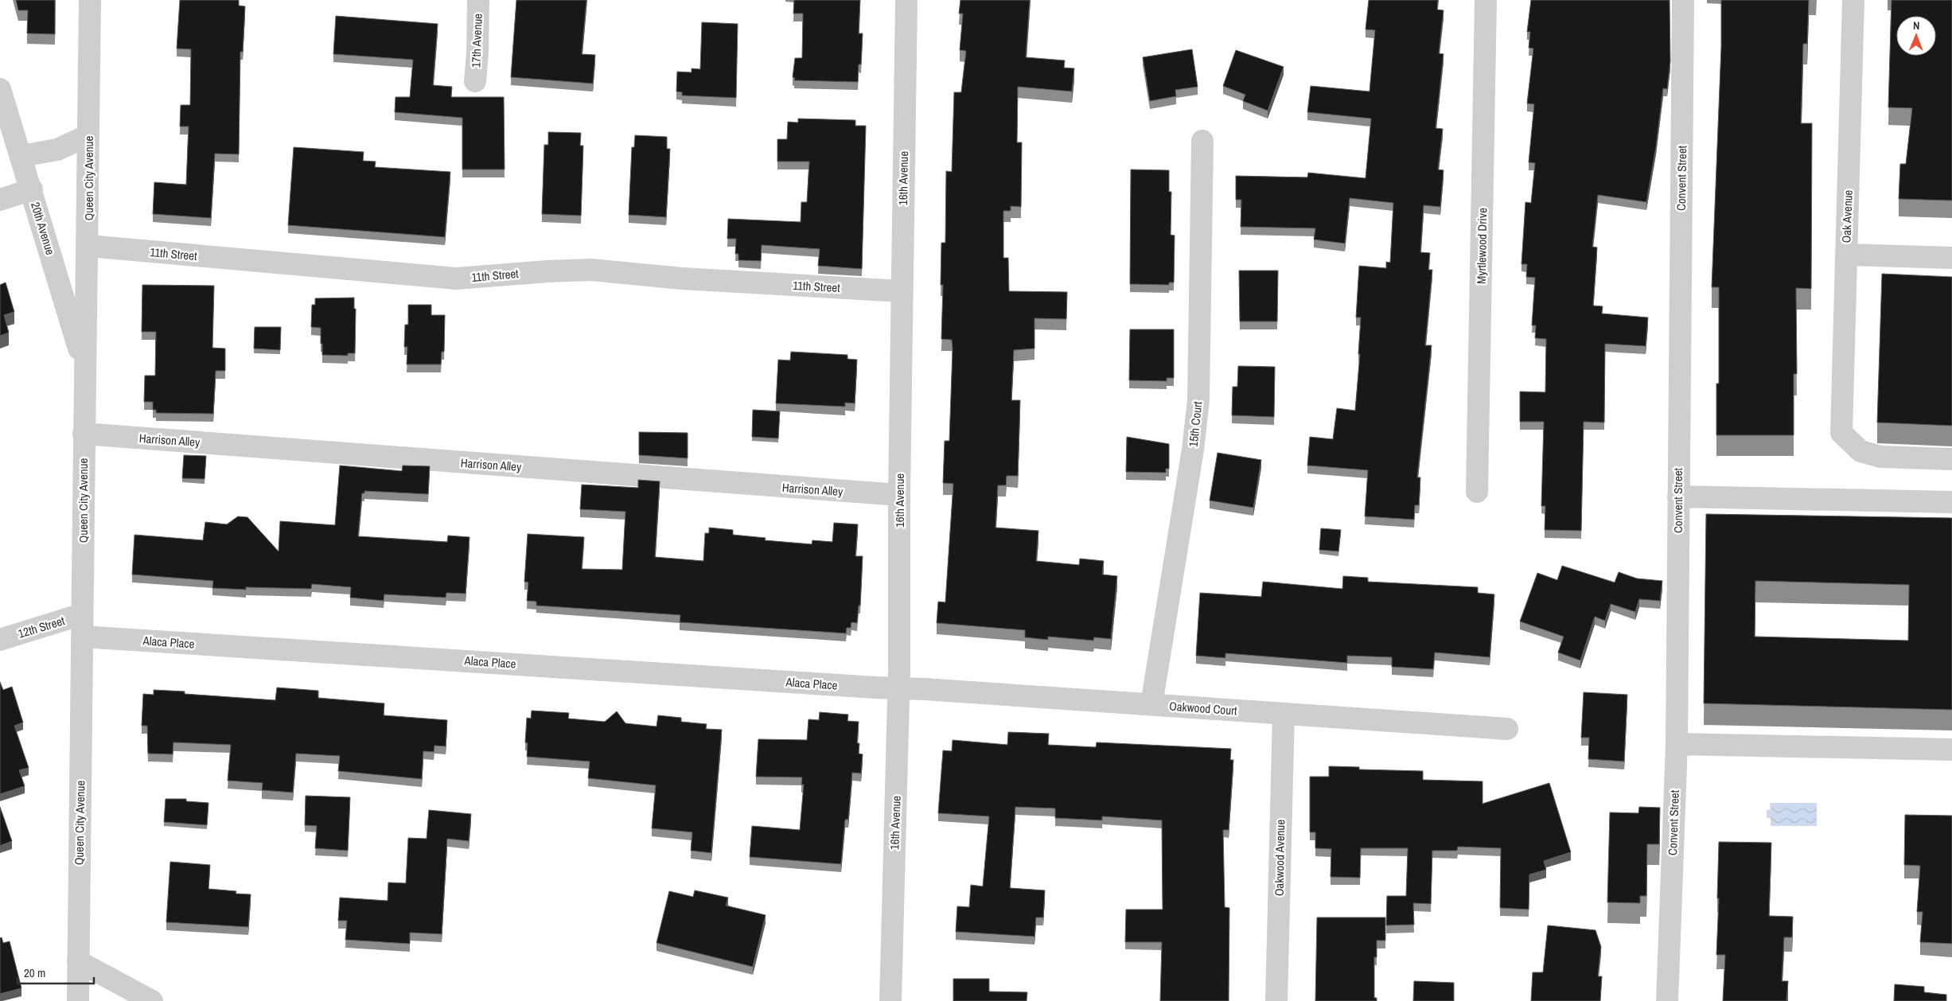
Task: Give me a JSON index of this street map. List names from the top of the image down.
{
  "streets": {
    "street": [
      "17th Avenue",
      "Queen City Avenue",
      "16th Avenue",
      "Convent Street",
      "Oak Avenue",
      "20th Avenue",
      "Myrtlewood Drive",
      "11th Street",
      "15th Court",
      "Harrison Alley",
      "12th Street",
      "Alaca Place",
      "Oakwood Court",
      "Oakwood Avenue"
    ]
  },
  "crossings": [
    ["Queen City Avenue", "20th Avenue"],
    ["Queen City Avenue", "11th Street"],
    ["Queen City Avenue", "Harrison Alley"],
    ["Queen City Avenue", "12th Street"],
    ["Queen City Avenue", "Alaca Place"],
    ["16th Avenue", "11th Street"],
    ["16th Avenue", "Harrison Alley"],
    ["16th Avenue", "Alaca Place"],
    ["16th Avenue", "Oakwood Court"],
    ["15th Court", "Oakwood Court"],
    ["Alaca Place", "Oakwood Court"],
    ["Oakwood Court", "Oakwood Avenue"]
  ],
  "scale_bar": "20 m",
  "north": "top"
}
